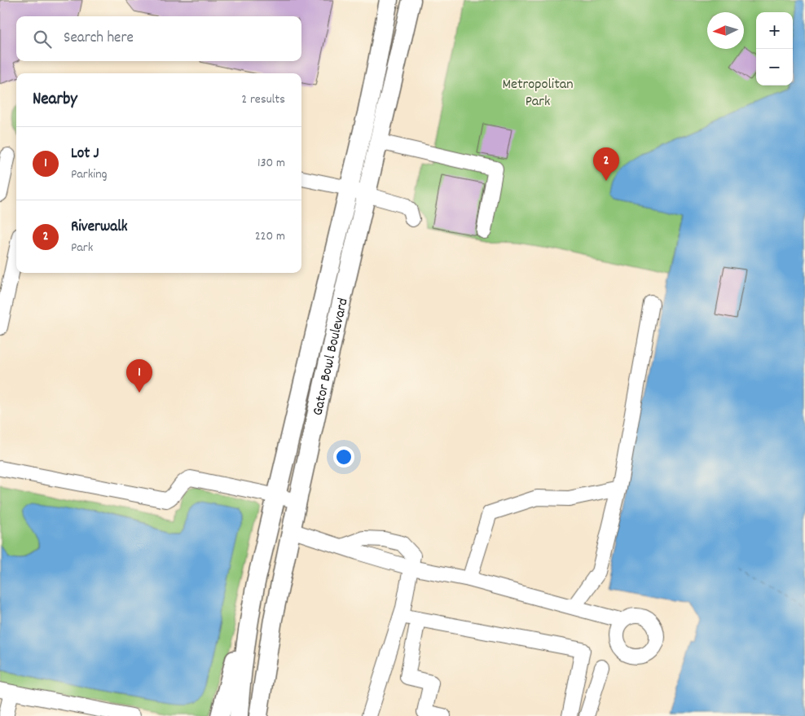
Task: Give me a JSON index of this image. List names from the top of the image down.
{
  "streets": {
    "main road": ["Gator Bowl Boulevard"]
  },
  "parks": ["Metropolitan Park"],
  "north": "left",
  "page": {
    "map_buttons": ["+", "−"],
    "search": "Search here",
    "heading": ["Nearby", "2 results"],
    "list": [
      {
        "mark": "1",
        "name": "Lot J",
        "note": "Parking",
        "value": "130 m"
      },
      {
        "mark": "2",
        "name": "Riverwalk",
        "note": "Park",
        "value": "220 m"
      }
    ],
    "pins": ["2", "1"]
  }
}
